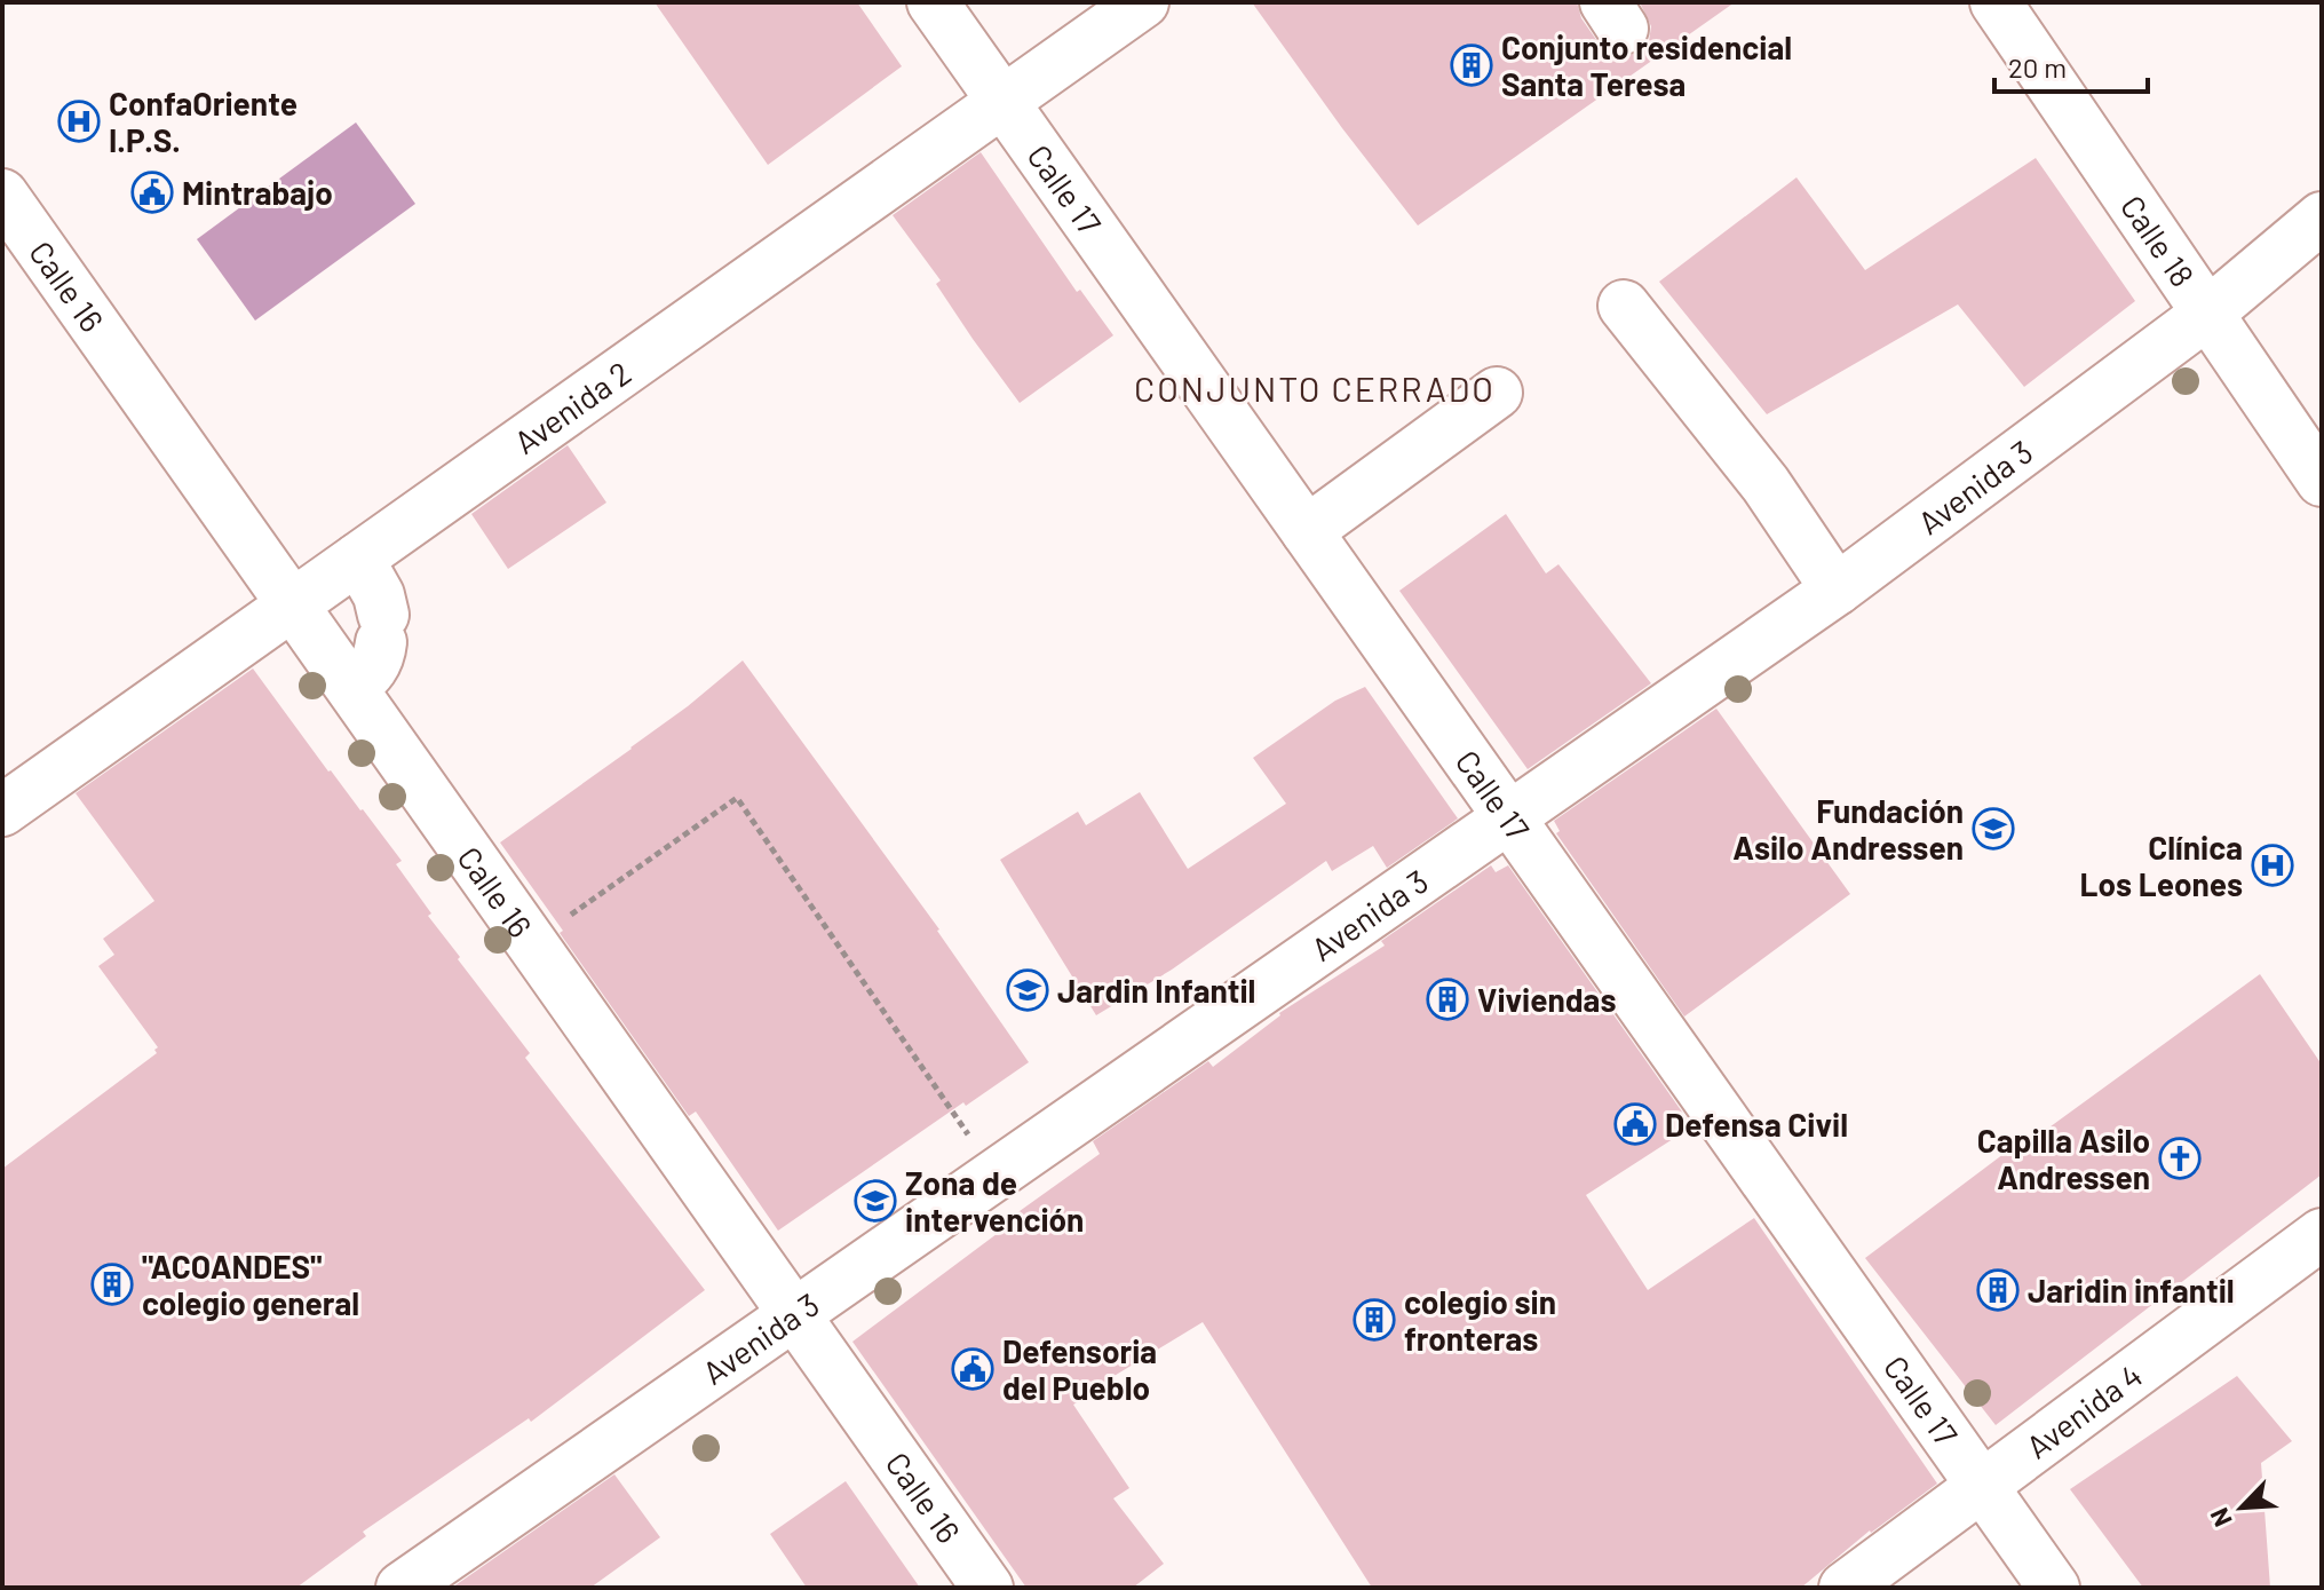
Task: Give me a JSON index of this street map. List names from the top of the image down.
{
  "streets": {
    "street": [
      "Calle 17",
      "Calle 18",
      "Calle 16",
      "Avenida 2",
      "Avenida 3",
      "Avenida 4"
    ]
  },
  "crossings": [
    ["Calle 17", "Avenida 2"],
    ["Calle 17", "Avenida 3"],
    ["Calle 17", "Avenida 4"],
    ["Calle 18", "Avenida 3"],
    ["Calle 16", "Avenida 2"],
    ["Calle 16", "Avenida 3"]
  ],
  "districts": ["CONJUNTO CERRADO"],
  "places": {
    "building": [
      "Conjunto residencial Santa Teresa",
      "Viviendas",
      "\"ACOANDES\" colegio general",
      "Jaridin infantil",
      "colegio sin fronteras"
    ],
    "hospital": ["ConfaOriente I.P.S.", "Clínica Los Leones"],
    "public building": ["Mintrabajo", "Defensa Civil", "Defensoria del Pueblo"],
    "school or university": ["Fundación Asilo Andressen", "Jardin Infantil", "Zona de intervención"],
    "church": ["Capilla Asilo Andressen"]
  },
  "scale_bar": "20 m",
  "north": "bottom left"
}
